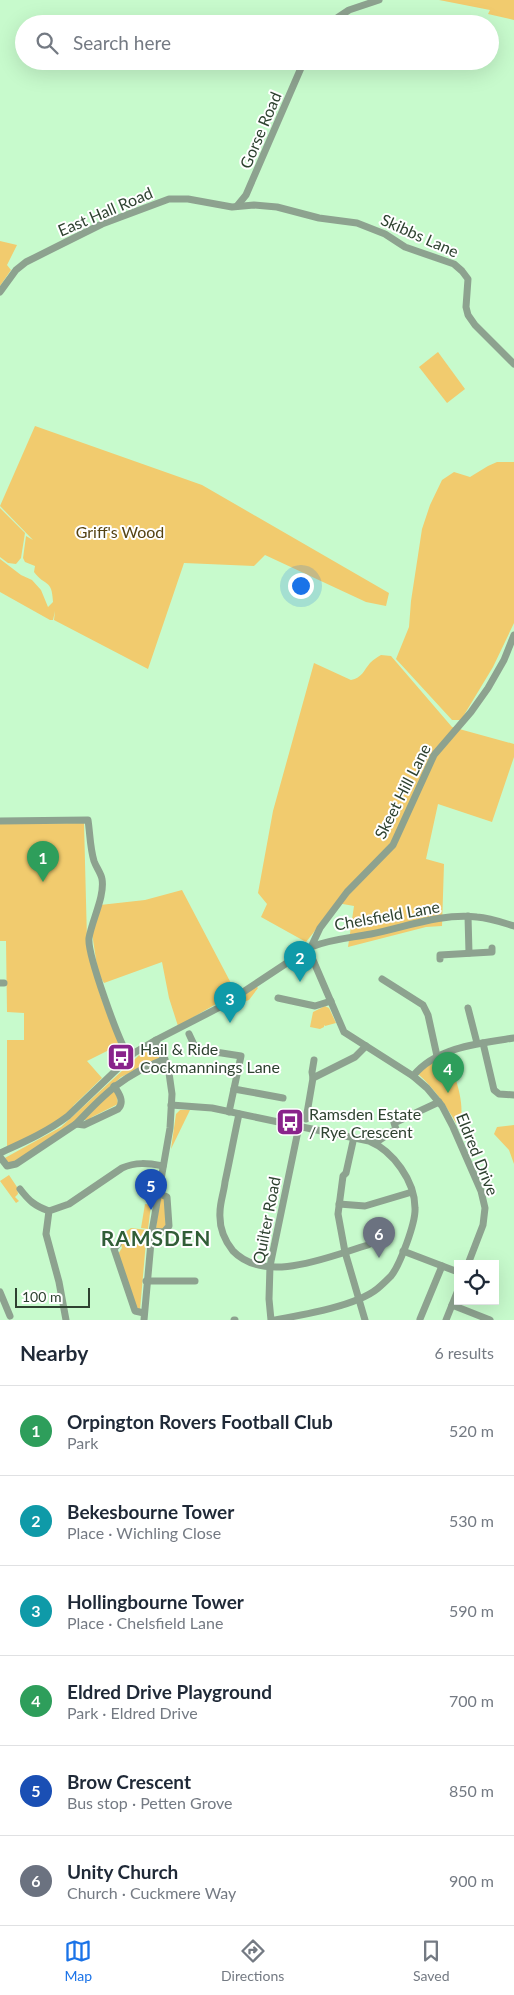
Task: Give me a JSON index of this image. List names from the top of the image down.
{
  "streets": {
    "street": [
      "Gorse Road",
      "East Hall Road",
      "Skibbs Lane",
      "Skeet Hill Lane",
      "Chelsfield Lane",
      "Eldred Drive",
      "Quilter Road"
    ]
  },
  "crossings": [
    ["Gorse Road", "East Hall Road"],
    ["Gorse Road", "Skibbs Lane"],
    ["East Hall Road", "Skibbs Lane"],
    ["Skeet Hill Lane", "Chelsfield Lane"]
  ],
  "districts": ["RAMSDEN"],
  "parks": ["Griff's Wood"],
  "places": {
    "bus stop": ["Hail & Ride Cockmannings Lane", "Ramsden Estate / Rye Crescent"]
  },
  "scale_bar": "100 m",
  "page": {
    "search": "Search here",
    "pins": [
      "1",
      "2",
      "3",
      "4",
      "5",
      "6"
    ],
    "scale": "100 m",
    "heading": ["Nearby", "6 results"],
    "list": [
      {
        "mark": "1",
        "name": "Orpington Rovers Football Club",
        "note": "Park",
        "value": "520 m"
      },
      {
        "mark": "2",
        "name": "Bekesbourne Tower",
        "note": "Place · Wichling Close",
        "value": "530 m"
      },
      {
        "mark": "3",
        "name": "Hollingbourne Tower",
        "note": "Place · Chelsfield Lane",
        "value": "590 m"
      },
      {
        "mark": "4",
        "name": "Eldred Drive Playground",
        "note": "Park · Eldred Drive",
        "value": "700 m"
      },
      {
        "mark": "5",
        "name": "Brow Crescent",
        "note": "Bus stop · Petten Grove",
        "value": "850 m"
      },
      {
        "mark": "6",
        "name": "Unity Church",
        "note": "Church · Cuckmere Way",
        "value": "900 m"
      }
    ],
    "nav": ["Map", "Directions", "Saved"]
  }
}
